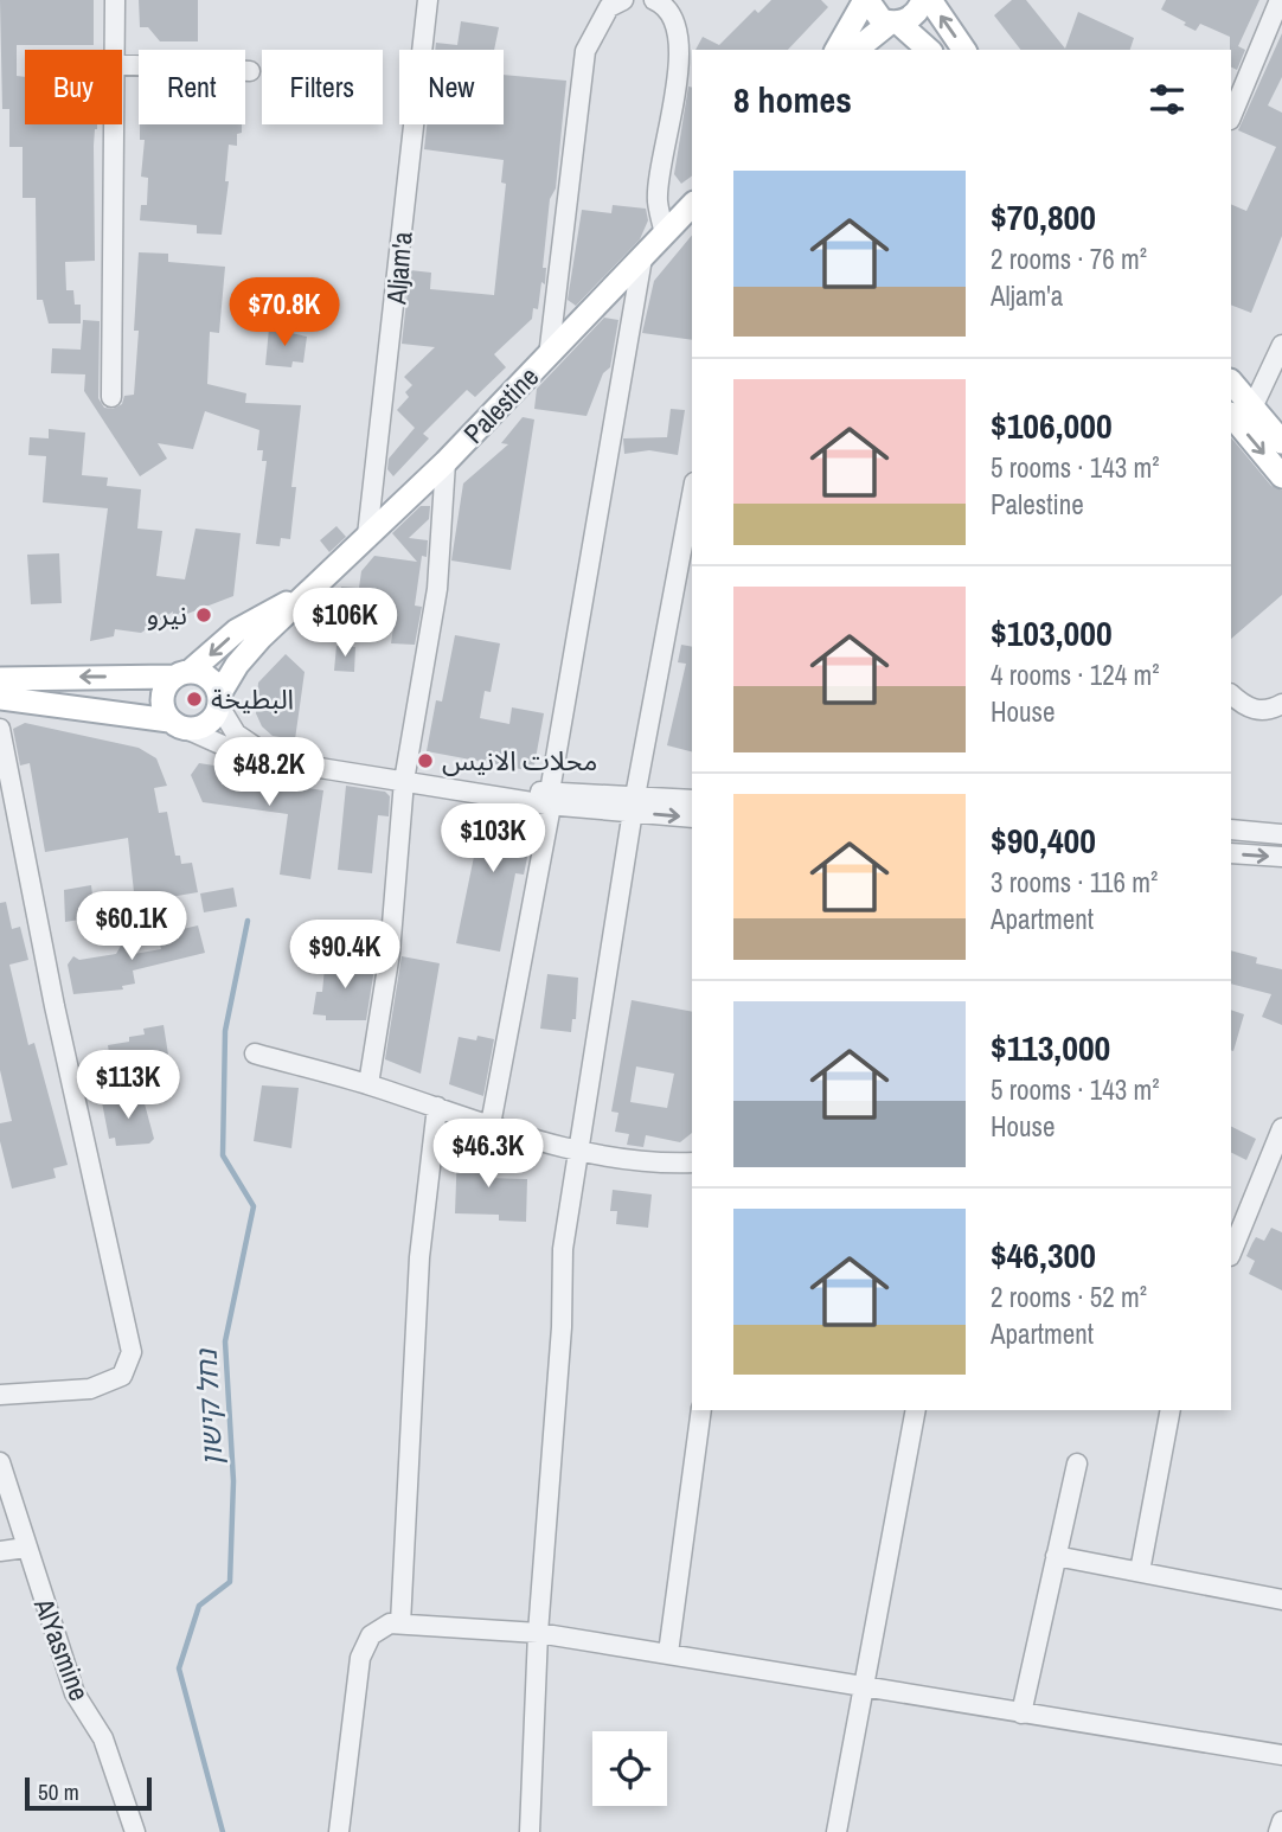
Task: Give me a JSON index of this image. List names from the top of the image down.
{
  "streets": {
    "main road": ["Palestine"],
    "street": ["Aljam'a", "AlYasmine"]
  },
  "crossings": [
    ["Aljam'a", "Palestine"]
  ],
  "water": ["נחל קישון"],
  "places": ["نيرو", "البطيخة", "محلات الانيس"],
  "scale_bar": "50 m",
  "page": {
    "chip": [
      "Buy",
      "Rent",
      "Filters",
      "New"
    ],
    "heading": "8 homes",
    "list": [
      {
        "name": "$70,800",
        "note": "2 rooms · 76 m² · Aljam'a"
      },
      {
        "name": "$106,000",
        "note": "5 rooms · 143 m² · Palestine"
      },
      {
        "name": "$103,000",
        "note": "4 rooms · 124 m² · House"
      },
      {
        "name": "$90,400",
        "note": "3 rooms · 116 m² · Apartment"
      },
      {
        "name": "$113,000",
        "note": "5 rooms · 143 m² · House"
      },
      {
        "name": "$46,300",
        "note": "2 rooms · 52 m² · Apartment"
      }
    ],
    "price": [
      "$70.8K",
      "$106K",
      "$48.2K",
      "$103K",
      "$60.1K",
      "$90.4K",
      "$113K",
      "$46.3K"
    ],
    "scale": "50 m"
  }
}
